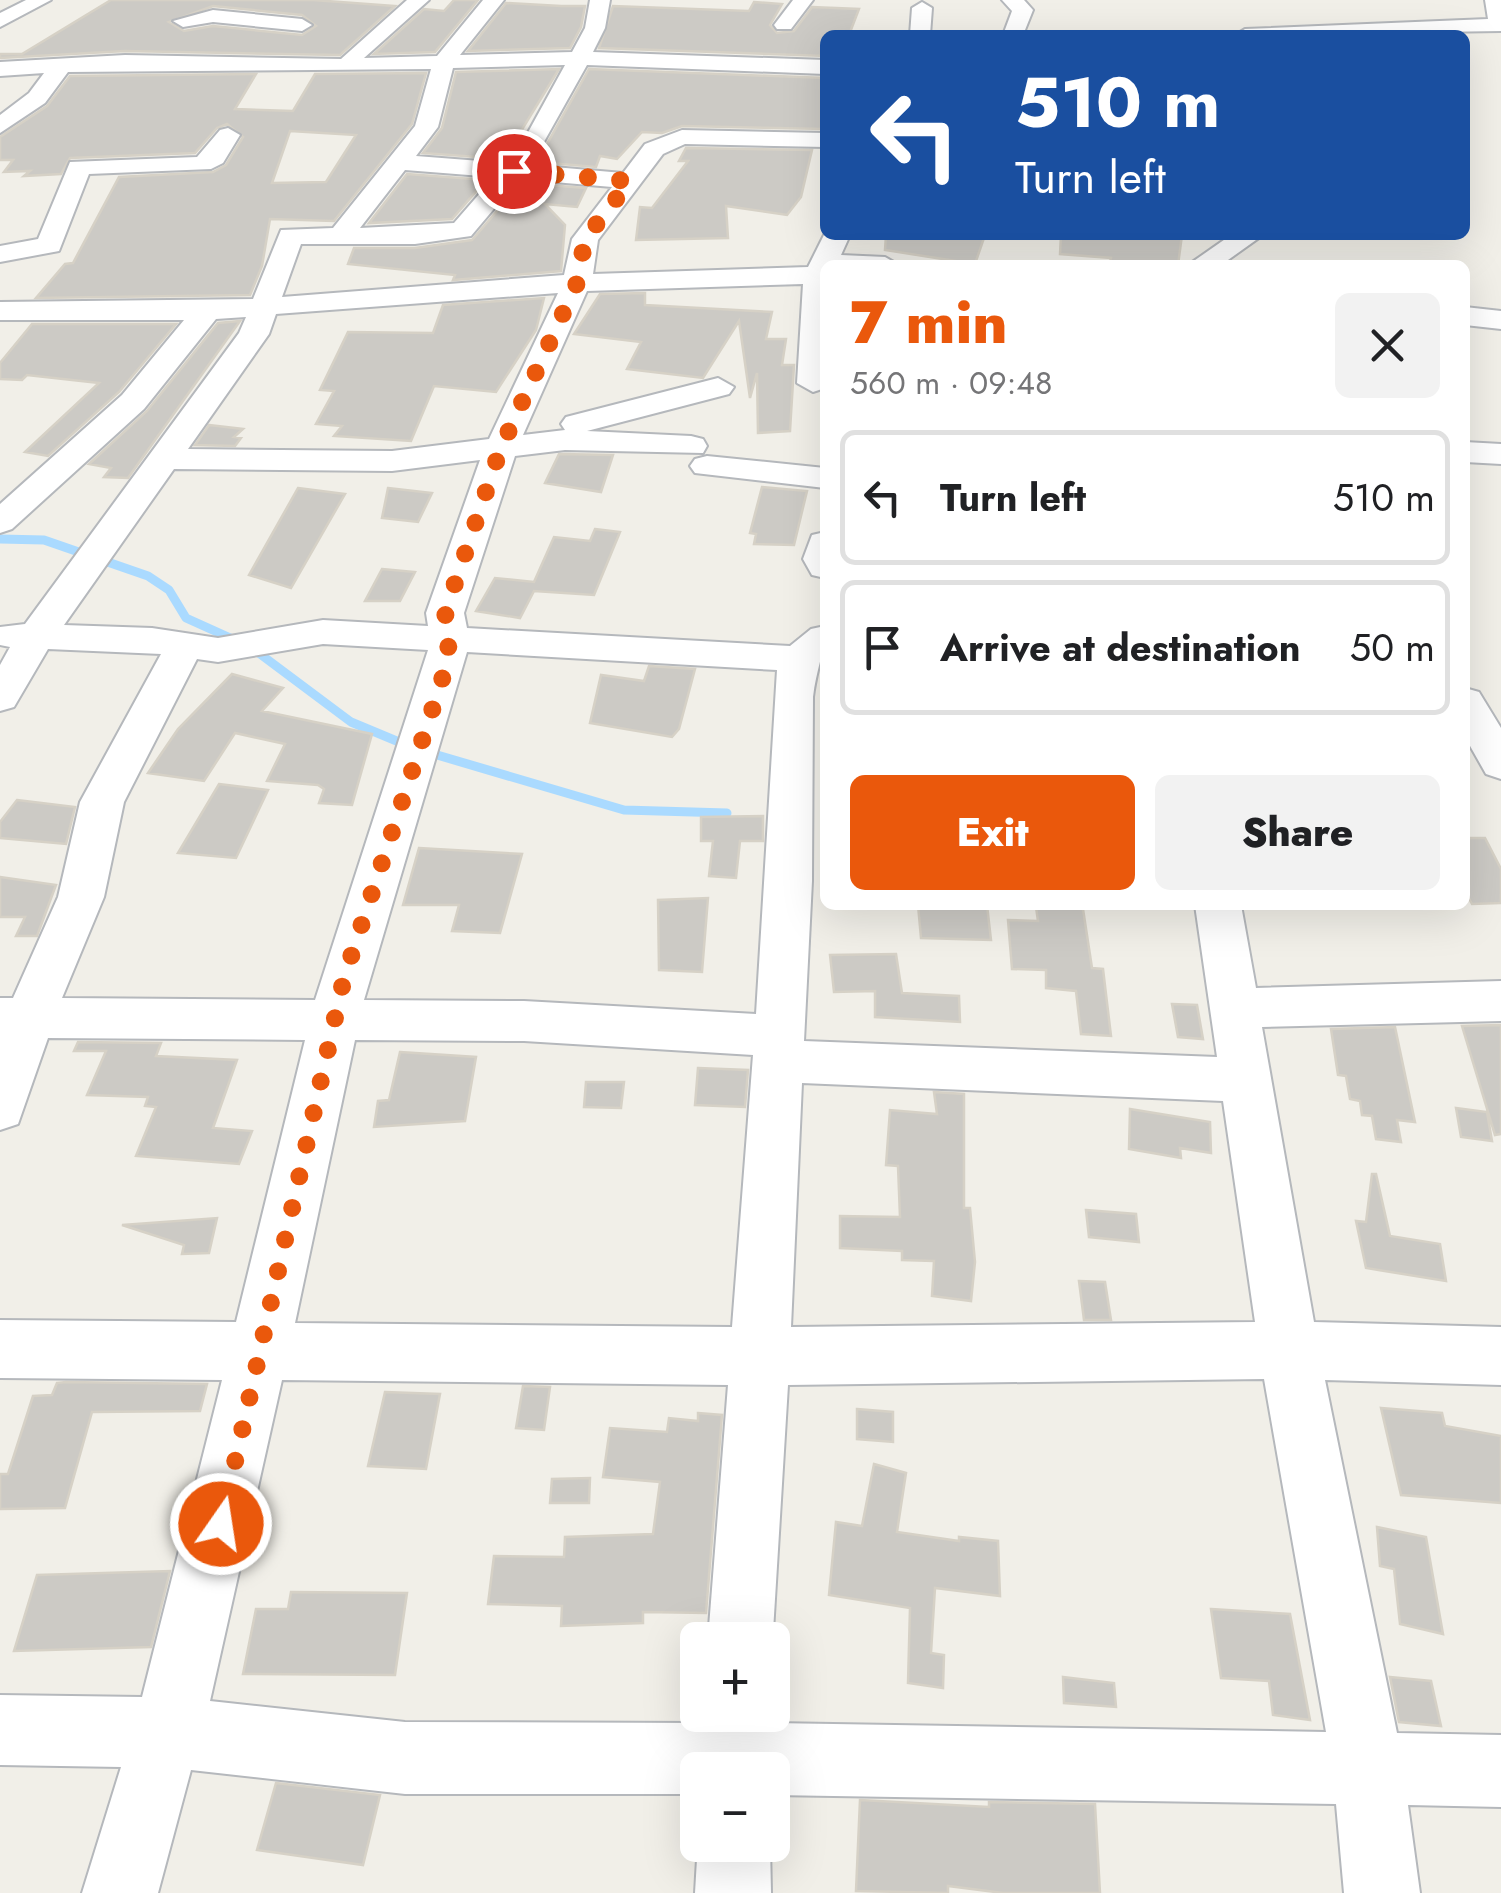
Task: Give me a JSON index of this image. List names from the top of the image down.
{
  "page": {
    "turn": ["510 m", "Turn left"],
    "heading": ["7 min", "560 m · 09:48"],
    "list": [
      {
        "name": "Turn left",
        "value": "510 m"
      },
      {
        "name": "Arrive at destination",
        "value": "50 m"
      }
    ],
    "buttons": ["Exit", "Share"],
    "map_buttons": ["+", "−"]
  }
}
